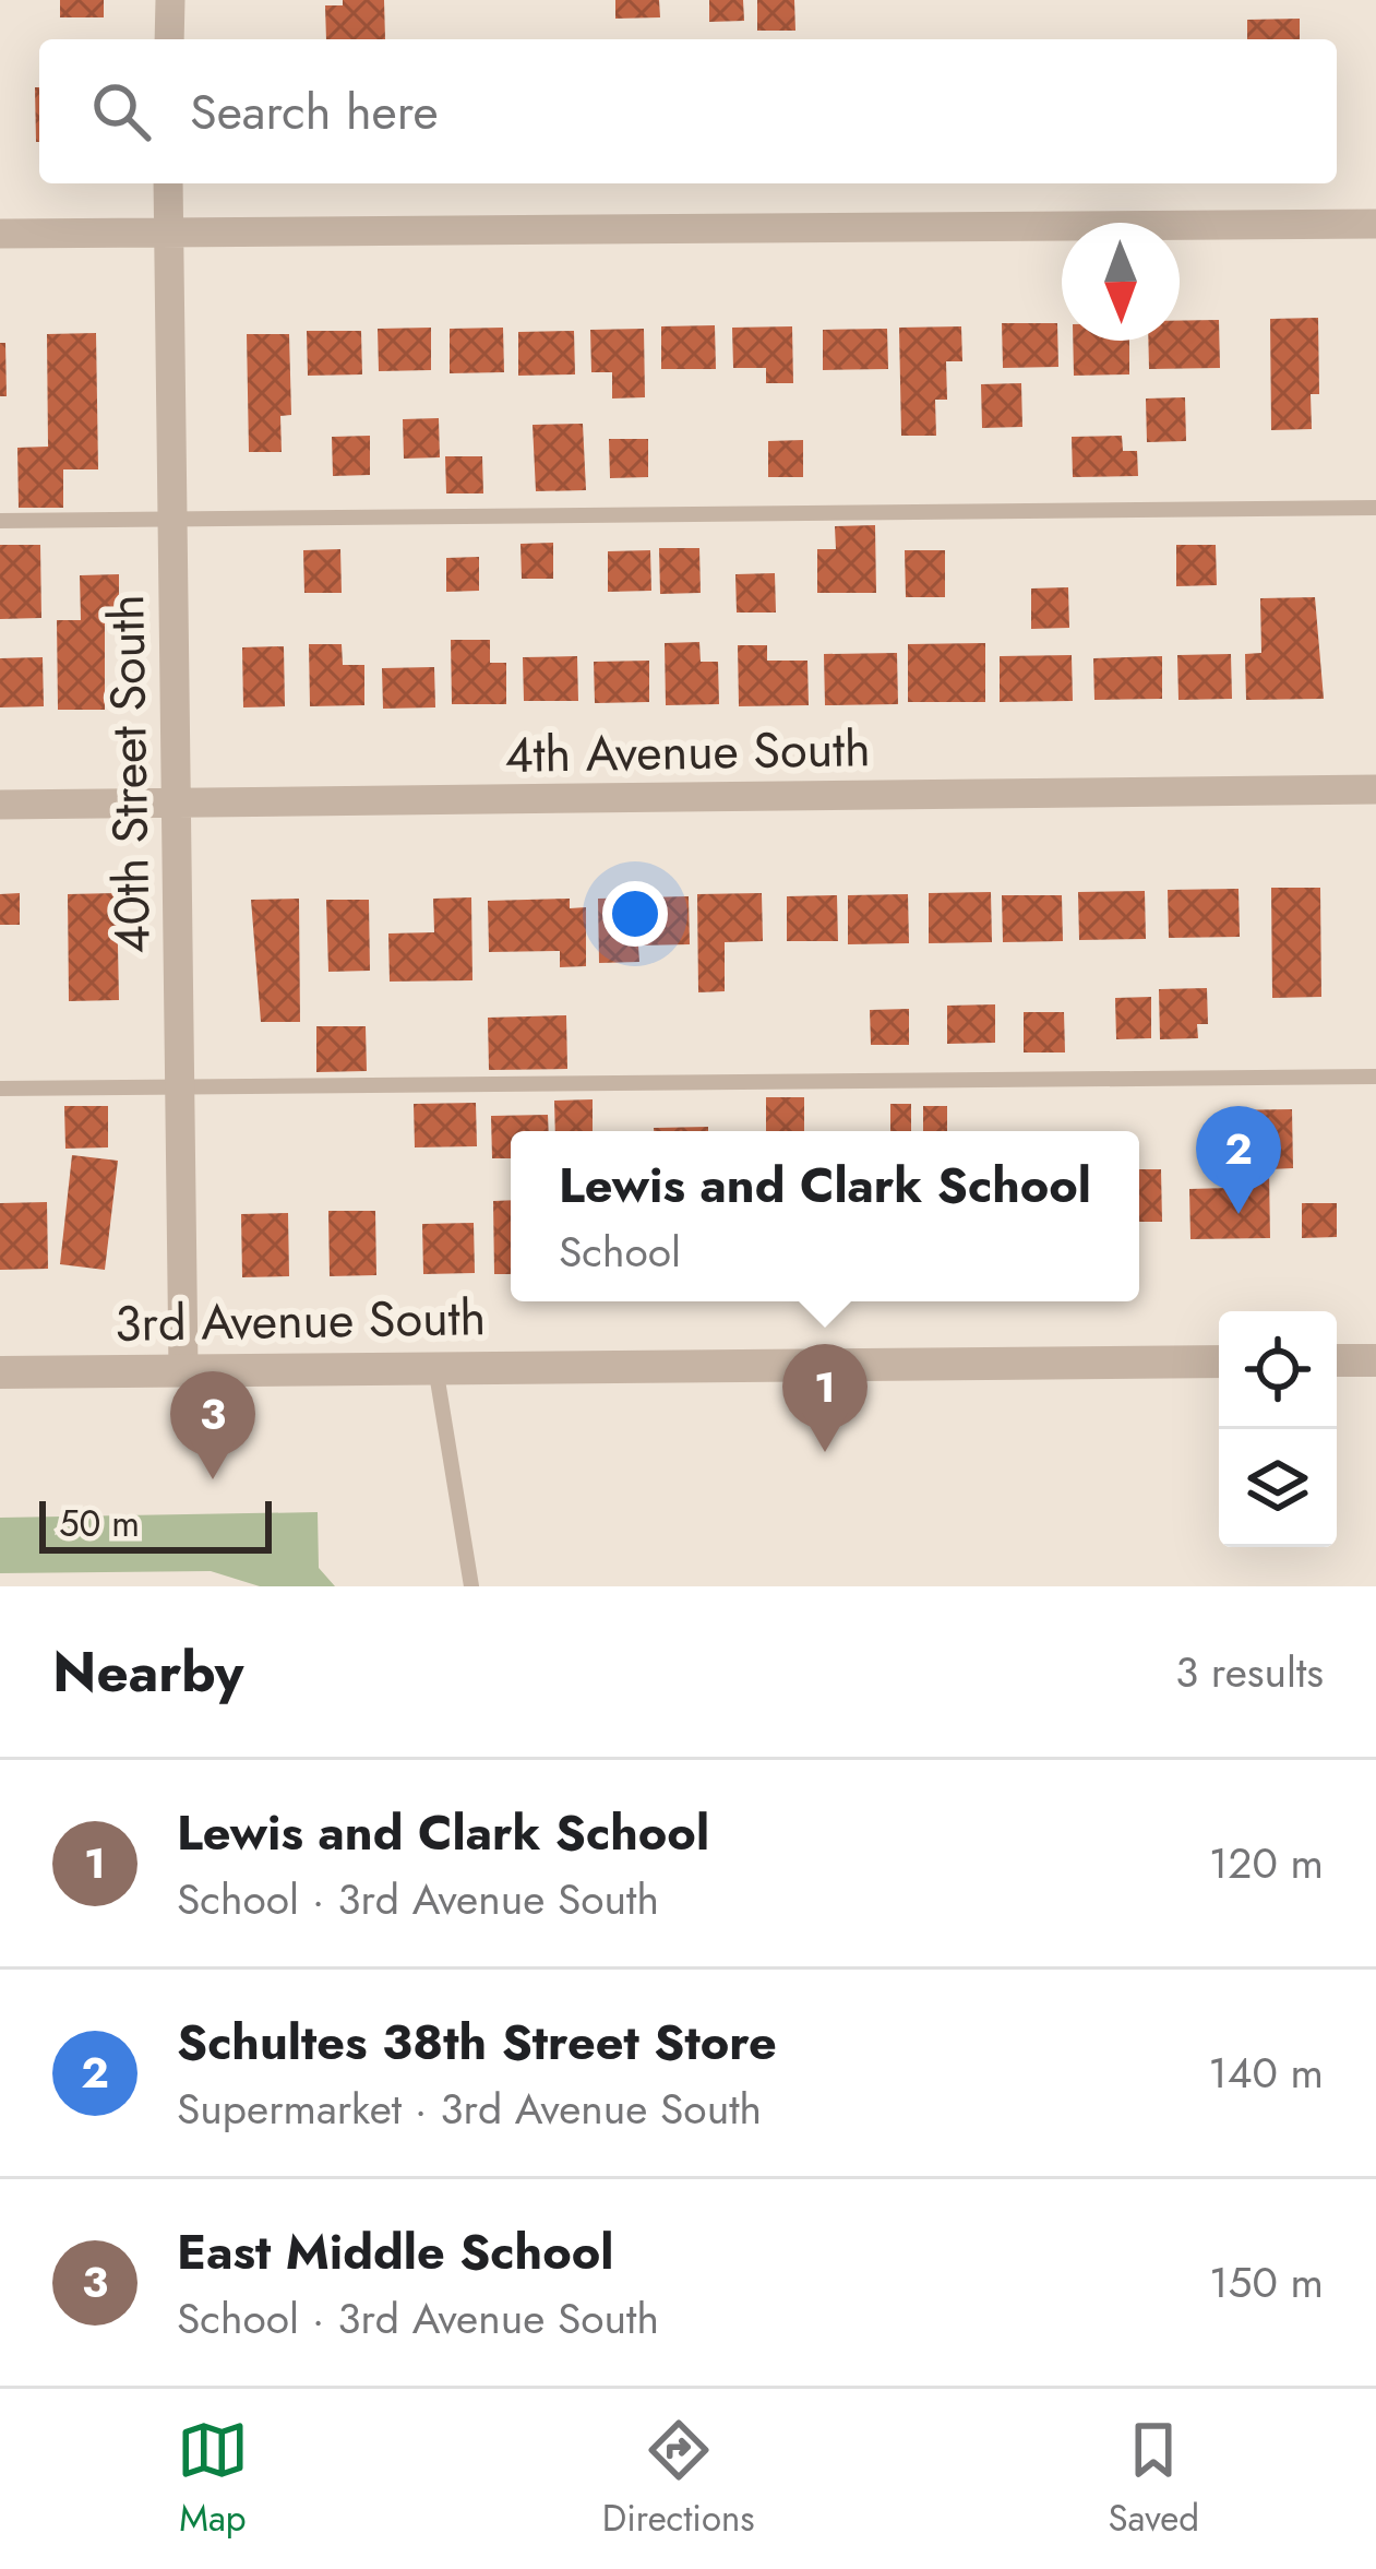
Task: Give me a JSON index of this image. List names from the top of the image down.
{
  "streets": {
    "street": ["4th Avenue South", "40th Street South", "3rd Avenue South"]
  },
  "crossings": [
    ["4th Avenue South", "40th Street South"],
    ["40th Street South", "3rd Avenue South"]
  ],
  "scale_bar": "50 m",
  "north": "bottom",
  "page": {
    "search": "Search here",
    "pins": ["2", "1", "3"],
    "popup": ["Lewis and Clark School", "School"],
    "scale": "50 m",
    "heading": ["Nearby", "3 results"],
    "list": [
      {
        "mark": "1",
        "name": "Lewis and Clark School",
        "note": "School · 3rd Avenue South",
        "value": "120 m"
      },
      {
        "mark": "2",
        "name": "Schultes 38th Street Store",
        "note": "Supermarket · 3rd Avenue South",
        "value": "140 m"
      },
      {
        "mark": "3",
        "name": "East Middle School",
        "note": "School · 3rd Avenue South",
        "value": "150 m"
      }
    ],
    "nav": ["Map", "Directions", "Saved"]
  }
}
